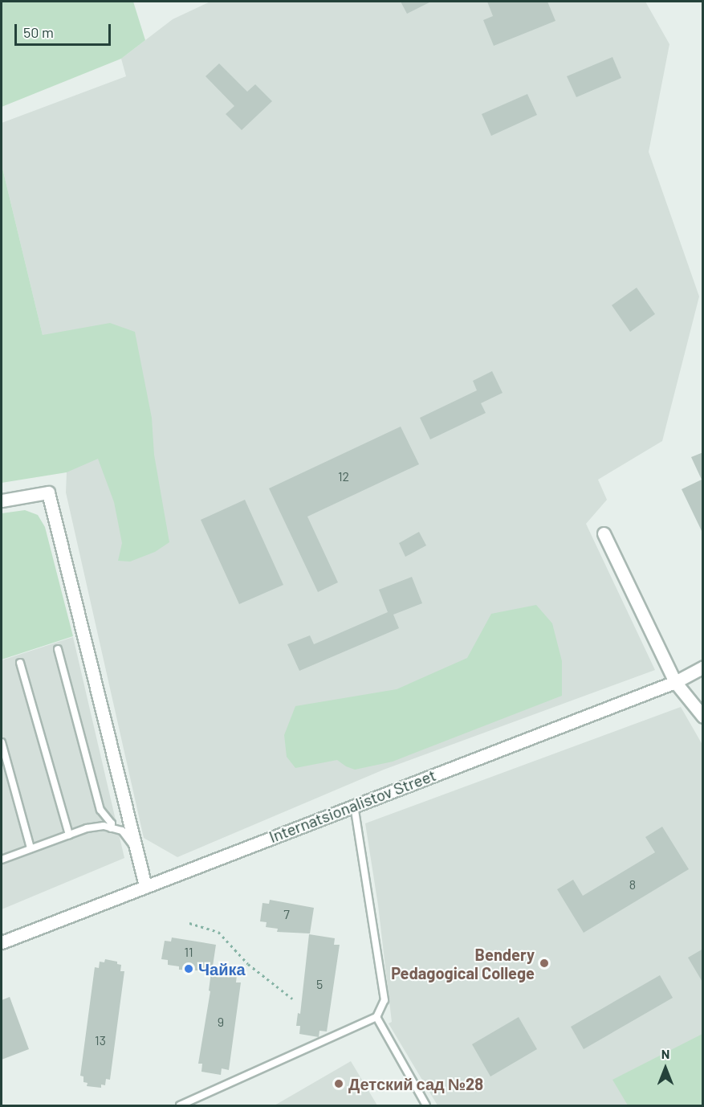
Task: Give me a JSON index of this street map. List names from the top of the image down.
{
  "streets": {
    "street": ["Internatsionalistov Street"]
  },
  "places": ["Bendery Pedagogical College", "Чайка", "Детский сад №28"],
  "house_numbers": [
    "12",
    "8",
    "7",
    "11",
    "5",
    "9",
    "13"
  ],
  "scale_bar": "50 m",
  "north": "top"
}
